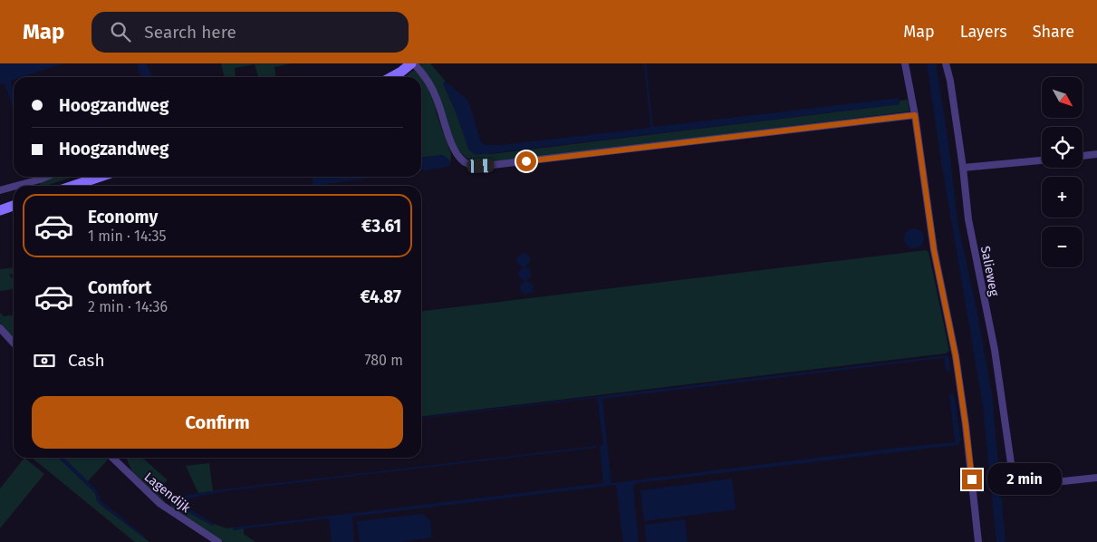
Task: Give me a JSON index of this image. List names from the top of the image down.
{
  "streets": {
    "street": ["Salieweg", "Lagendijk"]
  },
  "north": "bottom right",
  "page": {
    "header": "Map",
    "search": "Search here",
    "nav": ["Map", "Layers", "Share"],
    "map_buttons": ["+", "−"],
    "banner": ["Hoogzandweg", "Hoogzandweg"],
    "list": [
      {
        "name": "Economy",
        "note": "1 min · 14:35",
        "value": "€3.61"
      },
      {
        "name": "Comfort",
        "note": "2 min · 14:36",
        "value": "€4.87"
      }
    ],
    "pay": ["Cash", "780 m"],
    "buttons": "Confirm",
    "bubble": "2 min"
  }
}
